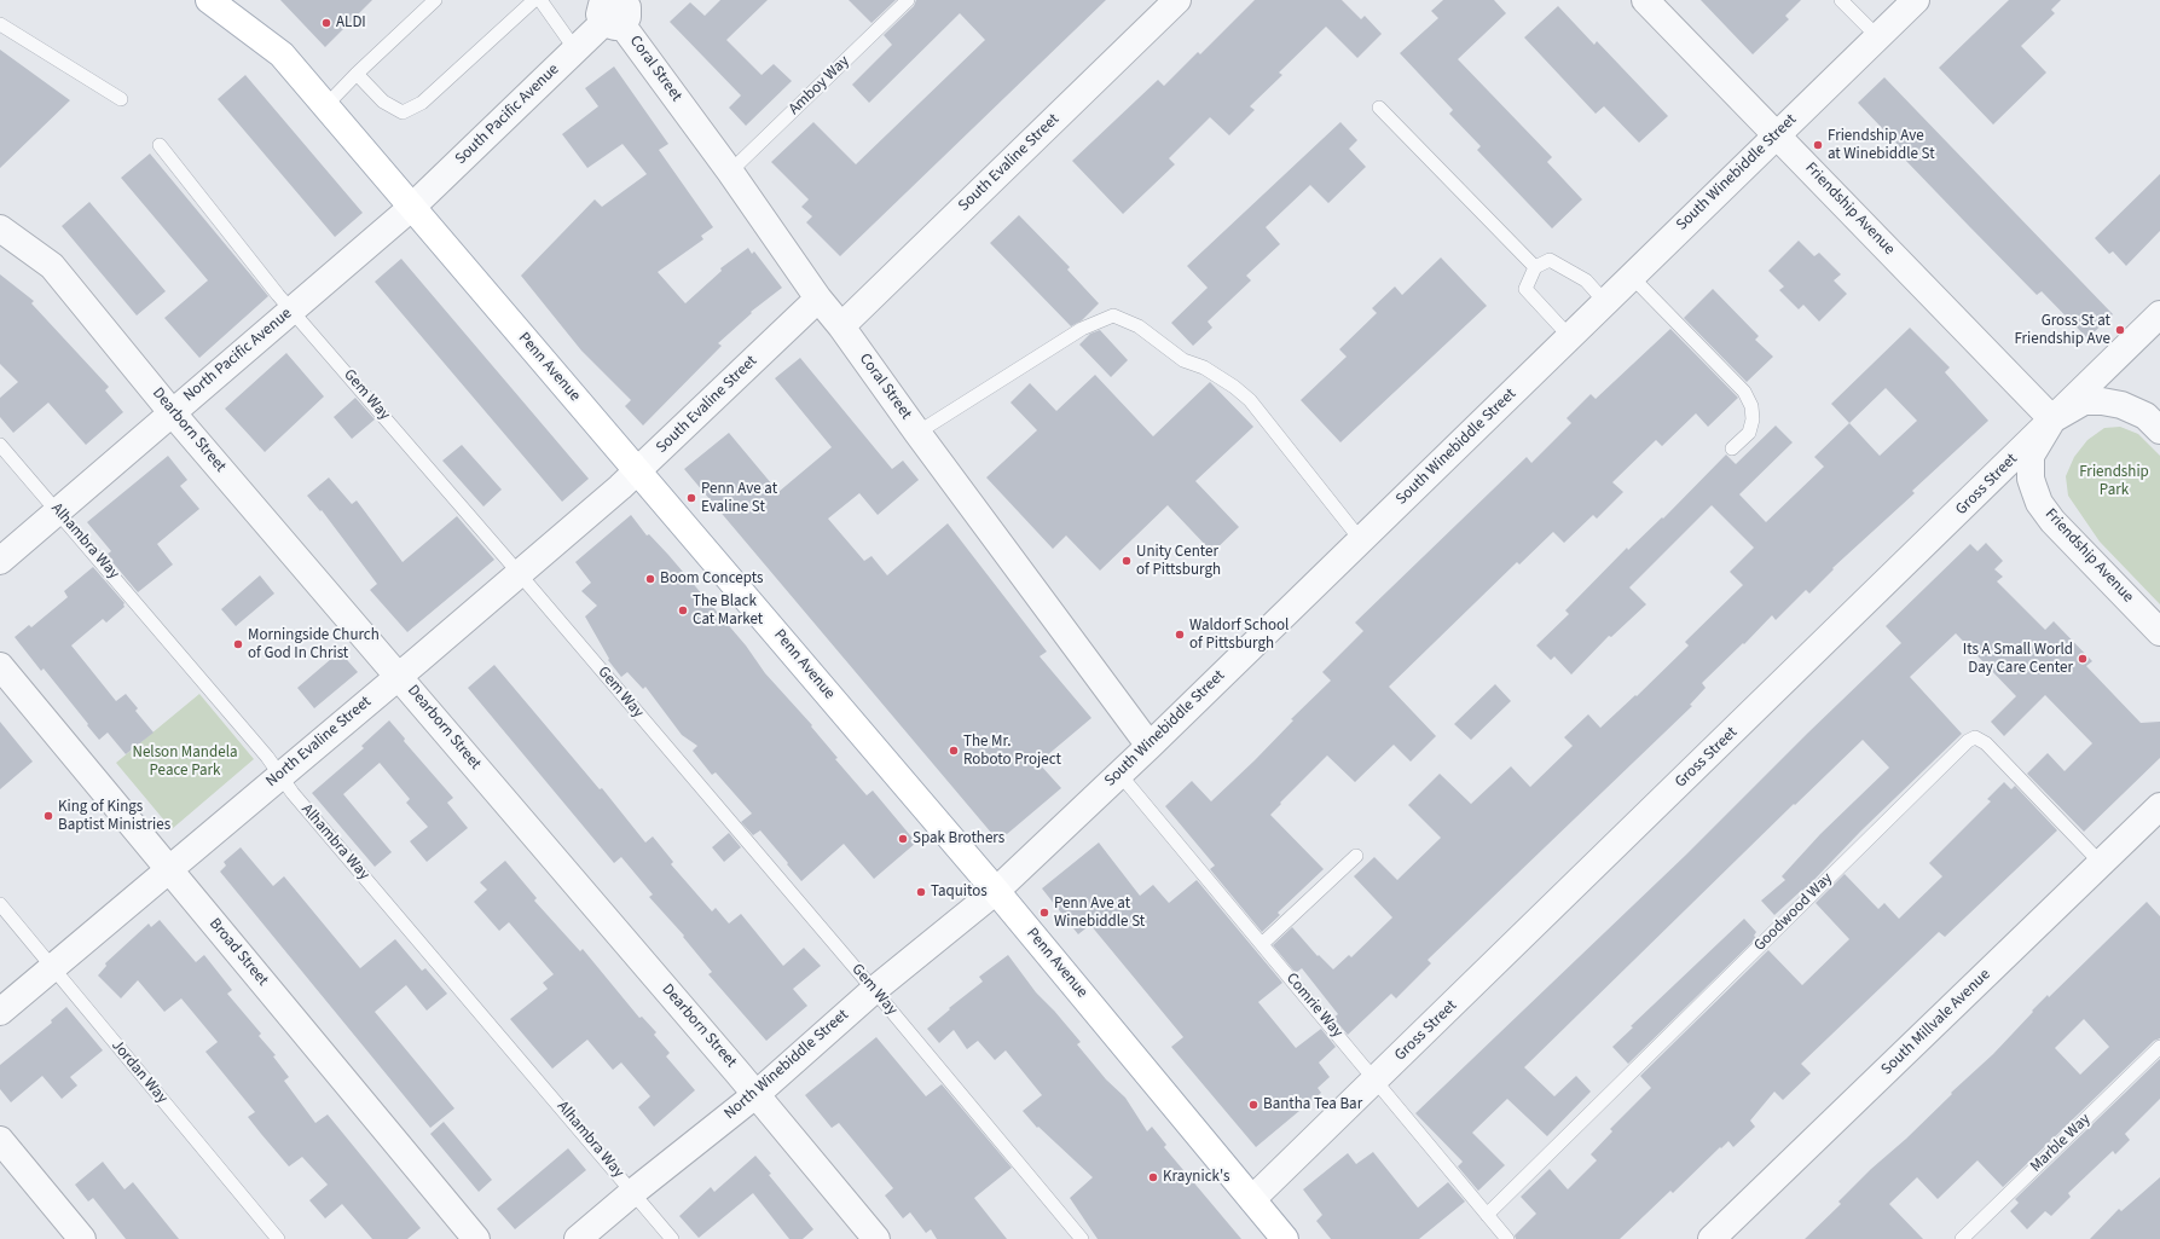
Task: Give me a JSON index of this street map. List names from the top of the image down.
{
  "streets": {
    "main road": ["Penn Avenue"],
    "street": [
      "Coral Street",
      "South Pacific Avenue",
      "South Evaline Street",
      "South Winebiddle Street",
      "Friendship Avenue",
      "North Pacific Avenue",
      "Dearborn Street",
      "Gross Street",
      "North Evaline Street",
      "Broad Street",
      "South Millvale Avenue",
      "North Winebiddle Street"
    ],
    "lane": [
      "Amboy Way",
      "Gem Way",
      "Alhambra Way",
      "Goodwood Way",
      "Comrie Way",
      "Jordan Way",
      "Marble Way"
    ]
  },
  "crossings": [
    ["Coral Street", "Amboy Way"],
    ["Coral Street", "South Pacific Avenue"],
    ["Coral Street", "South Evaline Street"],
    ["Coral Street", "South Winebiddle Street"],
    ["South Pacific Avenue", "North Pacific Avenue"],
    ["South Pacific Avenue", "Penn Avenue"],
    ["South Evaline Street", "Penn Avenue"],
    ["South Evaline Street", "North Evaline Street"],
    ["South Winebiddle Street", "Friendship Avenue"],
    ["South Winebiddle Street", "Penn Avenue"],
    ["South Winebiddle Street", "Comrie Way"],
    ["South Winebiddle Street", "North Winebiddle Street"],
    ["Friendship Avenue", "Gross Street"],
    ["North Pacific Avenue", "Penn Avenue"],
    ["North Pacific Avenue", "Gem Way"],
    ["North Pacific Avenue", "Dearborn Street"],
    ["North Pacific Avenue", "Alhambra Way"],
    ["Penn Avenue", "Gross Street"],
    ["Penn Avenue", "North Evaline Street"],
    ["Penn Avenue", "North Winebiddle Street"],
    ["Gem Way", "North Evaline Street"],
    ["Gem Way", "North Winebiddle Street"],
    ["Dearborn Street", "North Evaline Street"],
    ["Dearborn Street", "North Winebiddle Street"],
    ["Gross Street", "Comrie Way"],
    ["Alhambra Way", "North Evaline Street"],
    ["Alhambra Way", "North Winebiddle Street"],
    ["North Evaline Street", "Broad Street"],
    ["North Evaline Street", "Jordan Way"],
    ["Goodwood Way", "Comrie Way"],
    ["Goodwood Way", "South Millvale Avenue"]
  ],
  "parks": ["Friendship Park", "Nelson Mandela Peace Park"],
  "places": [
    "ALDI",
    "Friendship Ave at Winebiddle St",
    "Gross St at Friendship Ave",
    "Penn Ave at Evaline St",
    "Unity Center of Pittsburgh",
    "Boom Concepts",
    "The Black Cat Market",
    "Waldorf School of Pittsburgh",
    "Morningside Church of God In Christ",
    "Its A Small World Day Care Center",
    "The Mr. Roboto Project",
    "King of Kings Baptist Ministries",
    "Spak Brothers",
    "Taquitos",
    "Penn Ave at Winebiddle St",
    "Bantha Tea Bar",
    "Kraynick's"
  ]
}
